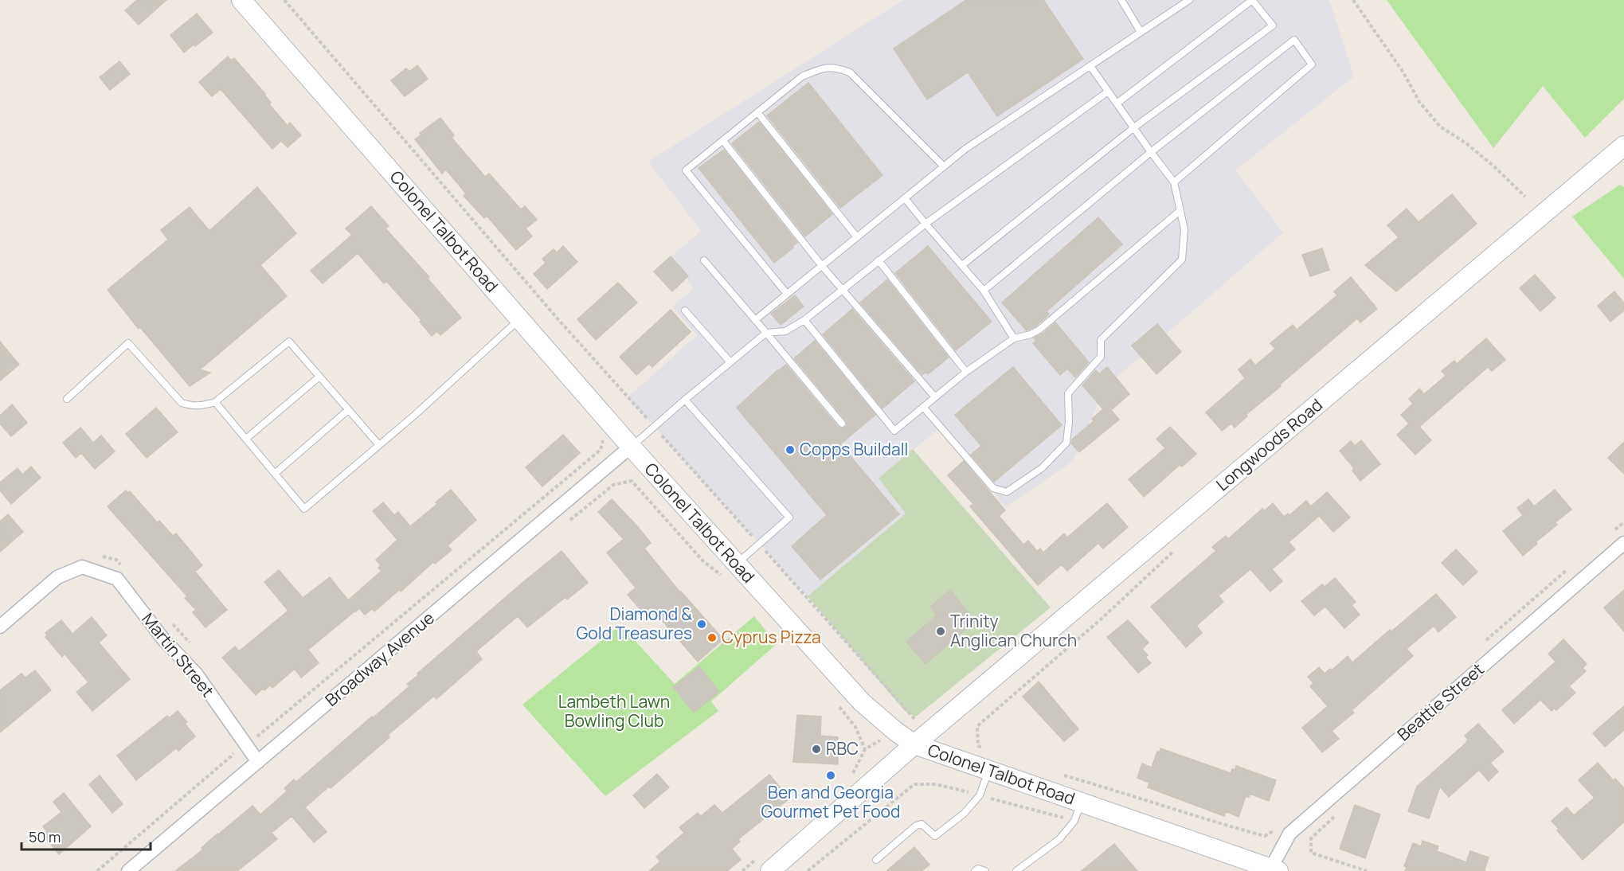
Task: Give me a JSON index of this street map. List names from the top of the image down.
{
  "streets": {
    "main road": ["Colonel Talbot Road", "Longwoods Road"],
    "street": ["Martin Street", "Broadway Avenue", "Beattie Street"]
  },
  "crossings": [
    ["Colonel Talbot Road", "Longwoods Road"],
    ["Colonel Talbot Road", "Broadway Avenue"],
    ["Colonel Talbot Road", "Beattie Street"],
    ["Martin Street", "Broadway Avenue"]
  ],
  "parks": ["Lambeth Lawn Bowling Club"],
  "places": [
    "Copps Buildall",
    "Diamond & Gold Treasures",
    "Trinity Anglican Church",
    "Cyprus Pizza",
    "RBC",
    "Ben and Georgia Gourmet Pet Food"
  ],
  "scale_bar": "50 m"
}
